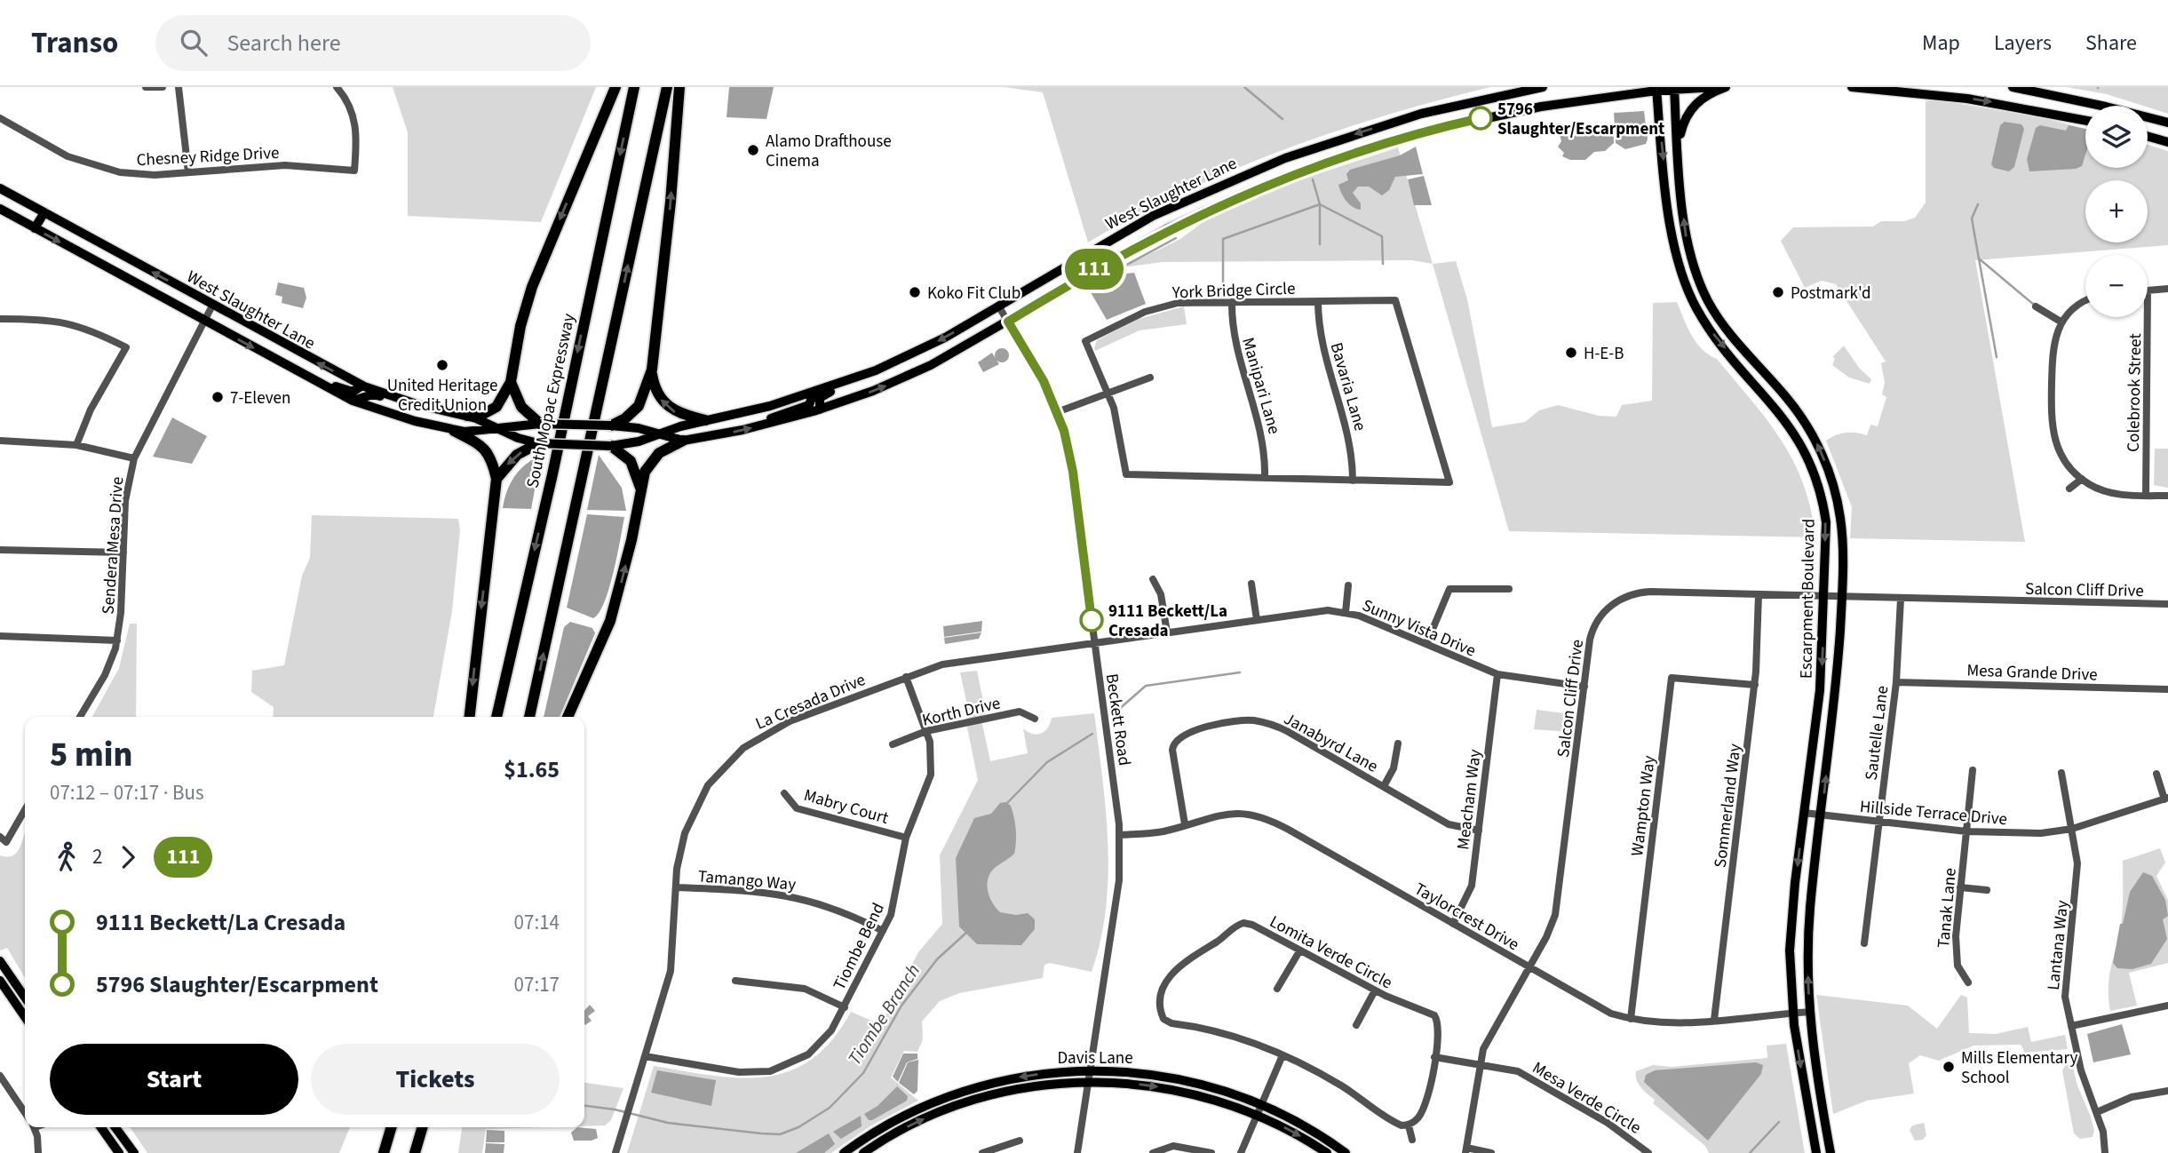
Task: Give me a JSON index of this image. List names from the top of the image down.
{
  "streets": {
    "highway": ["South Mopac Expressway"],
    "main road": ["West Slaughter Lane", "Escarpment Boulevard", "Davis Lane"],
    "street": [
      "Chesney Ridge Drive",
      "York Bridge Circle",
      "Manipari Lane",
      "Bavaria Lane",
      "Colebrook Street",
      "Sendera Mesa Drive",
      "Salcon Cliff Drive",
      "Sunny Vista Drive",
      "Mesa Grande Drive",
      "La Cresada Drive",
      "Korth Drive",
      "Beckett Road",
      "Sautelle Lane",
      "Janabyrd Lane",
      "Meacham Way",
      "Mabry Court",
      "Wampton Way",
      "Sommerland Way",
      "Hillside Terrace Drive",
      "Tamango Way",
      "Tanak Lane",
      "Taylorcrest Drive",
      "Lantana Way",
      "Tiombe Bend",
      "Lomita Verde Circle",
      "Mesa Verde Circle"
    ]
  },
  "crossings": [
    ["West Slaughter Lane", "Sendera Mesa Drive"],
    ["West Slaughter Lane", "Escarpment Boulevard"],
    ["West Slaughter Lane", "Beckett Road"],
    ["York Bridge Circle", "Manipari Lane"],
    ["York Bridge Circle", "Bavaria Lane"],
    ["Salcon Cliff Drive", "Escarpment Boulevard"],
    ["Salcon Cliff Drive", "Sunny Vista Drive"],
    ["Salcon Cliff Drive", "Sautelle Lane"],
    ["Salcon Cliff Drive", "Sommerland Way"],
    ["Salcon Cliff Drive", "Taylorcrest Drive"],
    ["Salcon Cliff Drive", "Mesa Verde Circle"],
    ["Escarpment Boulevard", "Hillside Terrace Drive"],
    ["Escarpment Boulevard", "Taylorcrest Drive"],
    ["Sunny Vista Drive", "La Cresada Drive"],
    ["Sunny Vista Drive", "Beckett Road"],
    ["Sunny Vista Drive", "Meacham Way"],
    ["Mesa Grande Drive", "Sautelle Lane"],
    ["La Cresada Drive", "Beckett Road"],
    ["La Cresada Drive", "Tamango Way"],
    ["La Cresada Drive", "Tiombe Bend"],
    ["Korth Drive", "Tiombe Bend"],
    ["Beckett Road", "Taylorcrest Drive"],
    ["Beckett Road", "Davis Lane"],
    ["Sautelle Lane", "Hillside Terrace Drive"],
    ["Janabyrd Lane", "Meacham Way"],
    ["Janabyrd Lane", "Taylorcrest Drive"],
    ["Meacham Way", "Taylorcrest Drive"],
    ["Mabry Court", "Tiombe Bend"],
    ["Wampton Way", "Sommerland Way"],
    ["Wampton Way", "Taylorcrest Drive"],
    ["Sommerland Way", "Taylorcrest Drive"],
    ["Hillside Terrace Drive", "Tanak Lane"],
    ["Hillside Terrace Drive", "Lantana Way"],
    ["Tamango Way", "Tiombe Bend"],
    ["Lomita Verde Circle", "Mesa Verde Circle"]
  ],
  "water": ["Tiombe Branch"],
  "places": [
    "5796 Slaughter/Escarpment",
    "Alamo Drafthouse Cinema",
    "Koko Fit Club",
    "Postmark'd",
    "H-E-B",
    "United Heritage Credit Union",
    "7-Eleven",
    "9111 Beckett/La Cresada",
    "Mills Elementary School"
  ],
  "lines": ["bus line 111"],
  "page": {
    "header": "Transo",
    "search": "Search here",
    "nav": ["Map", "Layers", "Share"],
    "on_map": "111",
    "map_buttons": ["+", "−"],
    "heading": ["5 min", "07:12 – 07:17 · Bus", "$1.65"],
    "legs": ["2", "111"],
    "list": [
      {
        "name": "9111 Beckett/La Cresada",
        "value": "07:14"
      },
      {
        "name": "5796 Slaughter/Escarpment",
        "value": "07:17"
      }
    ],
    "buttons": ["Start", "Tickets"]
  }
}
